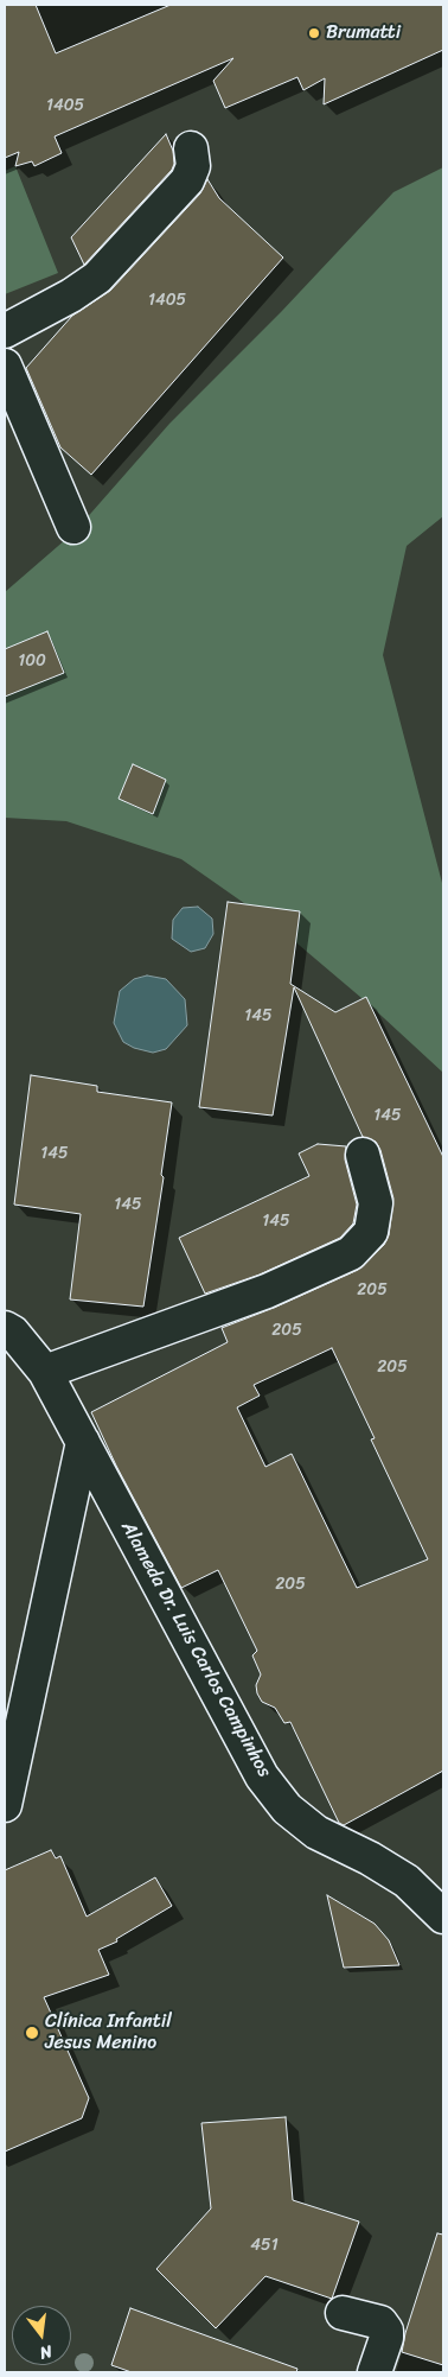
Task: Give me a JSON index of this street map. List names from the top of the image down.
{
  "streets": {
    "street": ["Alameda Dr. Luis Carlos Campinhos"]
  },
  "places": ["Brumatti", "Clínica Infantil Jesus Menino"],
  "house_numbers": [
    "1405",
    "1405",
    "100",
    "145",
    "145",
    "145",
    "145",
    "145",
    "205",
    "205",
    "205",
    "205",
    "451"
  ],
  "north": "bottom"
}
